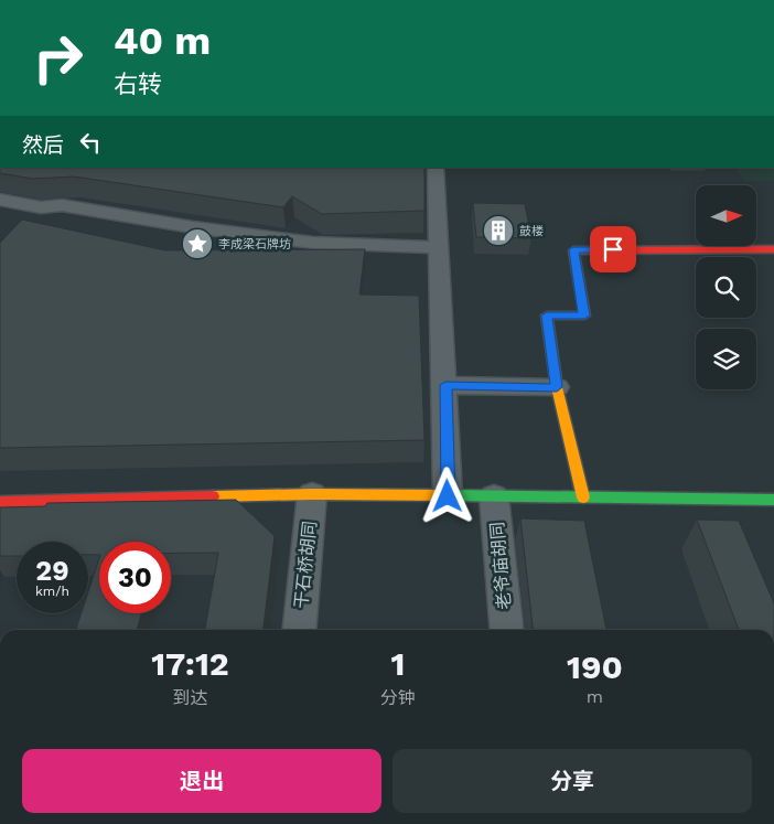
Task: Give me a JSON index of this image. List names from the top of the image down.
{
  "streets": {
    "street": ["干石桥胡同", "老爷庙胡同"]
  },
  "places": {
    "building": ["鼓楼"],
    "place": ["李成梁石牌坊"]
  },
  "north": "right",
  "page": {
    "turn": ["40 m", "右转"],
    "then": "然后",
    "speed": "29 km/h",
    "limit": "30",
    "eta": [
      "17:12",
      "到达",
      "1",
      "分钟",
      "190",
      "m"
    ],
    "buttons": ["退出", "分享"]
  }
}
